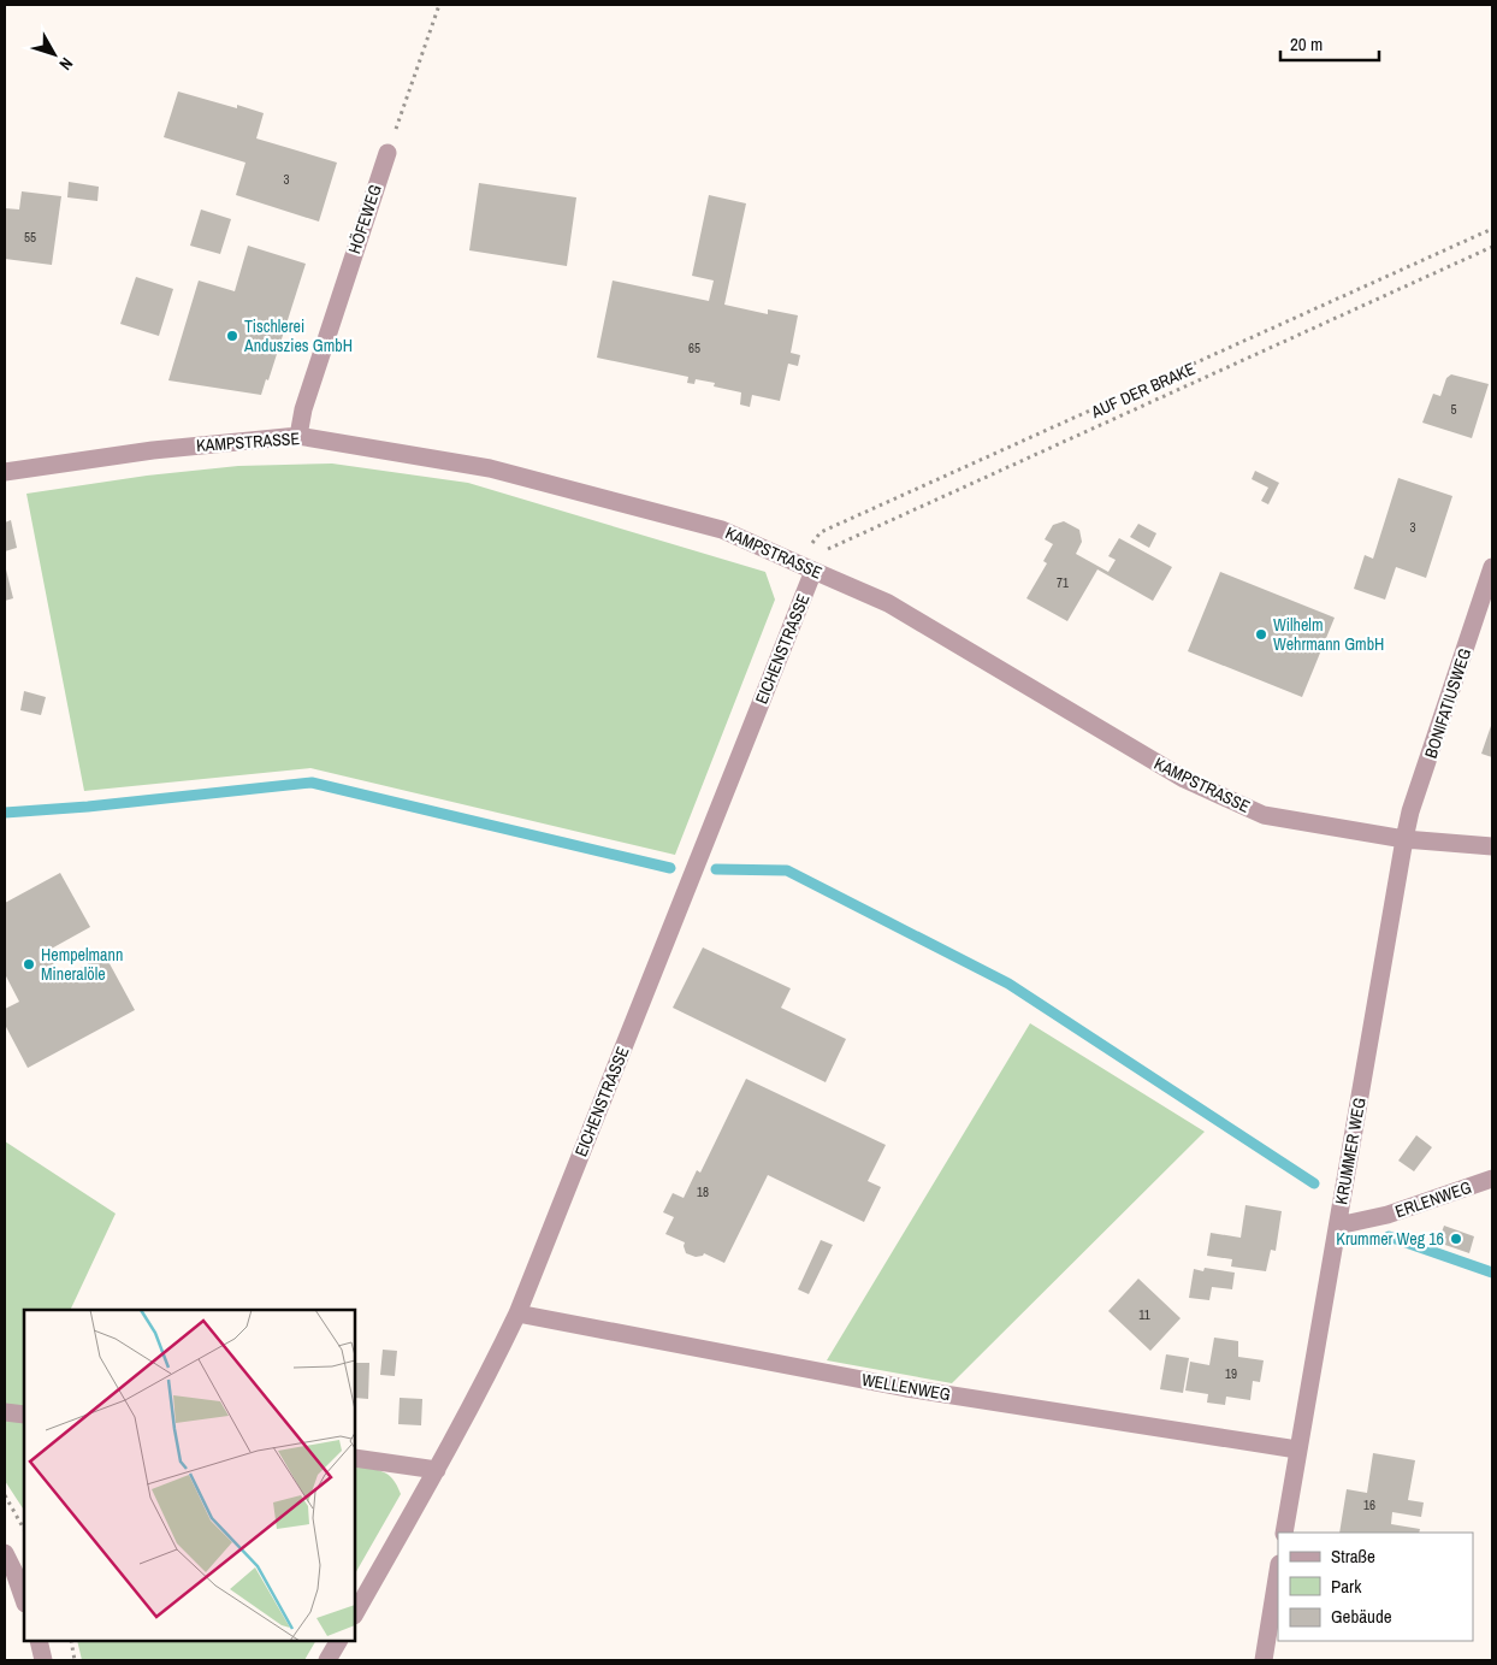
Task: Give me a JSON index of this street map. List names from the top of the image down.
{
  "streets": {
    "street": [
      "HÖFEWEG",
      "KAMPSTRASSE",
      "EICHENSTRASSE",
      "BONIFATIUSWEG",
      "KRUMMER WEG",
      "ERLENWEG",
      "WELLENWEG"
    ],
    "path": ["AUF DER BRAKE"]
  },
  "crossings": [
    ["HÖFEWEG", "KAMPSTRASSE"],
    ["AUF DER BRAKE", "KAMPSTRASSE"],
    ["AUF DER BRAKE", "EICHENSTRASSE"],
    ["KAMPSTRASSE", "EICHENSTRASSE"],
    ["KAMPSTRASSE", "BONIFATIUSWEG"],
    ["KAMPSTRASSE", "KRUMMER WEG"],
    ["EICHENSTRASSE", "WELLENWEG"],
    ["BONIFATIUSWEG", "KRUMMER WEG"],
    ["KRUMMER WEG", "ERLENWEG"],
    ["KRUMMER WEG", "WELLENWEG"]
  ],
  "places": [
    "Tischlerei Anduszies GmbH",
    "Wilhelm Wehrmann GmbH",
    "Hempelmann Mineralöle",
    "Krummer Weg 16"
  ],
  "house_numbers": [
    "3",
    "55",
    "65",
    "5",
    "3",
    "71",
    "18",
    "11",
    "19",
    "16"
  ],
  "legend": ["Straße", "Park", "Gebäude"],
  "scale_bar": "20 m",
  "north": "bottom right"
}
